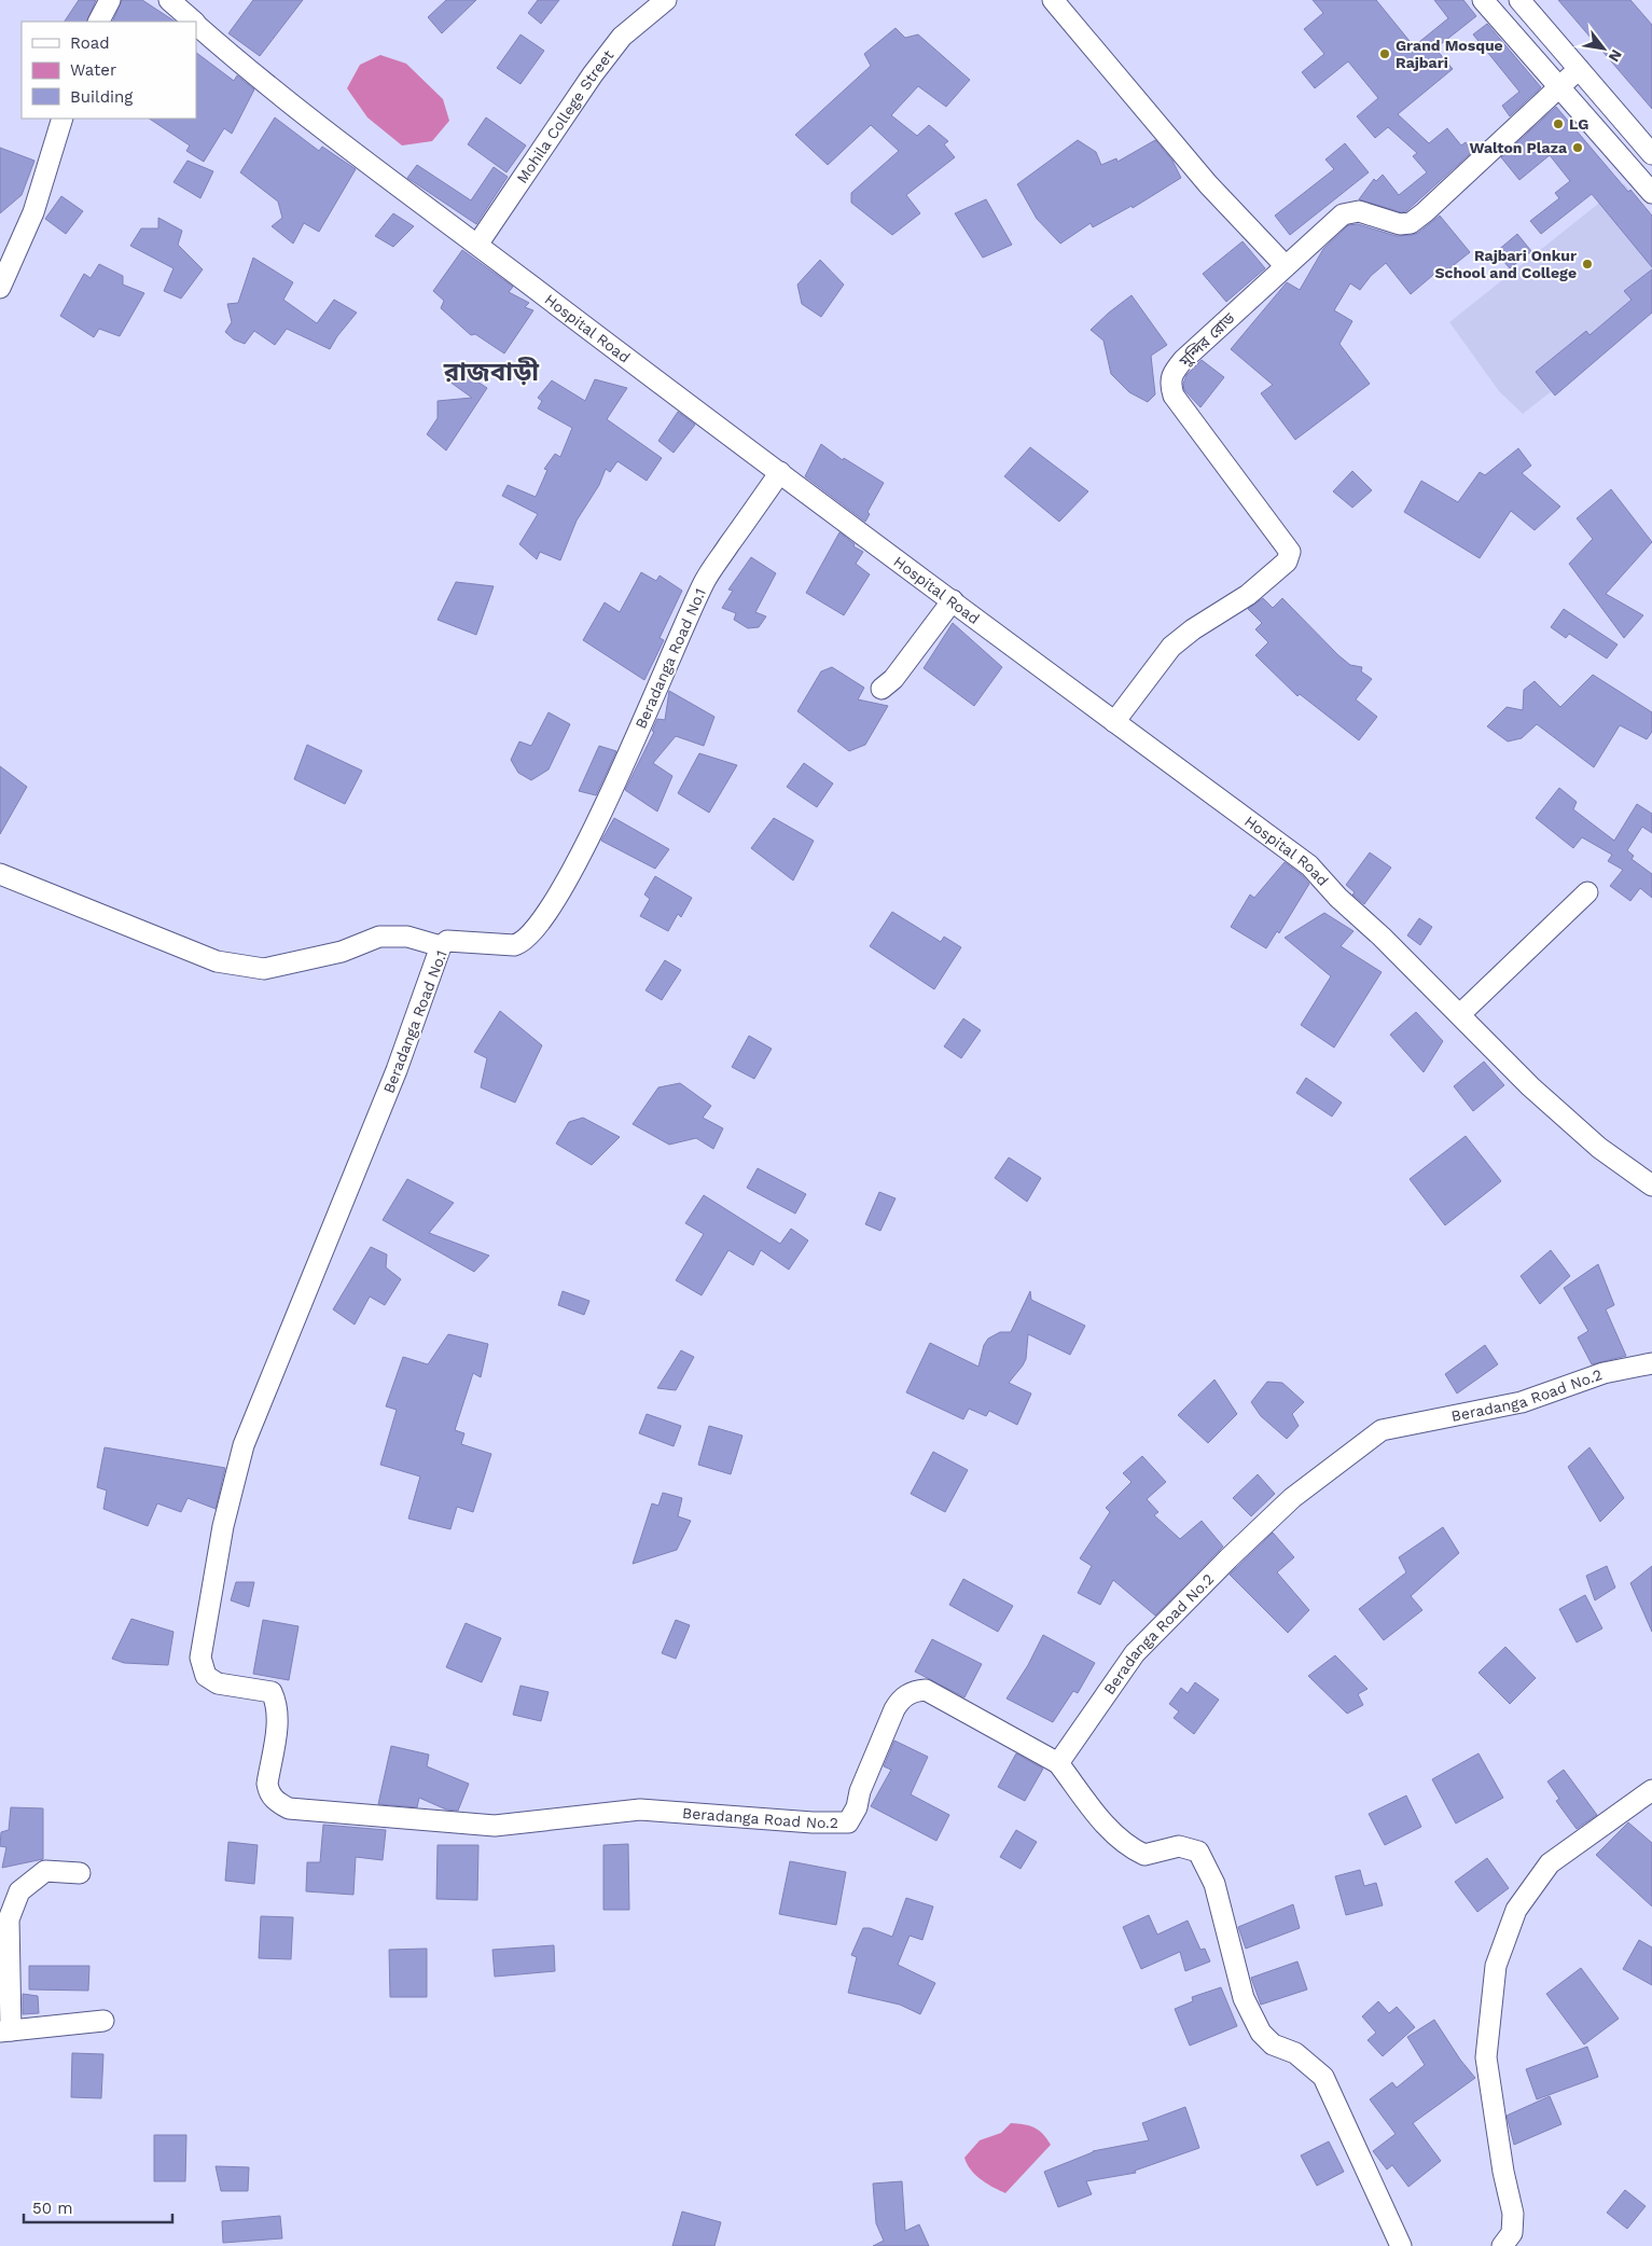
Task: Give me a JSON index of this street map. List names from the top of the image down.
{
  "streets": {
    "street": [
      "Mohila College Street",
      "Hospital Road",
      "মুন্দির রোড",
      "Beradanga Road No.1",
      "Beradanga Road No.2"
    ]
  },
  "crossings": [
    ["Mohila College Street", "Hospital Road"],
    ["Hospital Road", "মুন্দির রোড"],
    ["Hospital Road", "Beradanga Road No.1"],
    ["Beradanga Road No.1", "Beradanga Road No.2"]
  ],
  "districts": ["রাজবাড়ী"],
  "places": [
    "Grand Mosque Rajbari",
    "LG",
    "Walton Plaza",
    "Rajbari Onkur School and College"
  ],
  "legend": ["Road", "Water", "Building"],
  "scale_bar": "50 m",
  "north": "bottom right"
}
